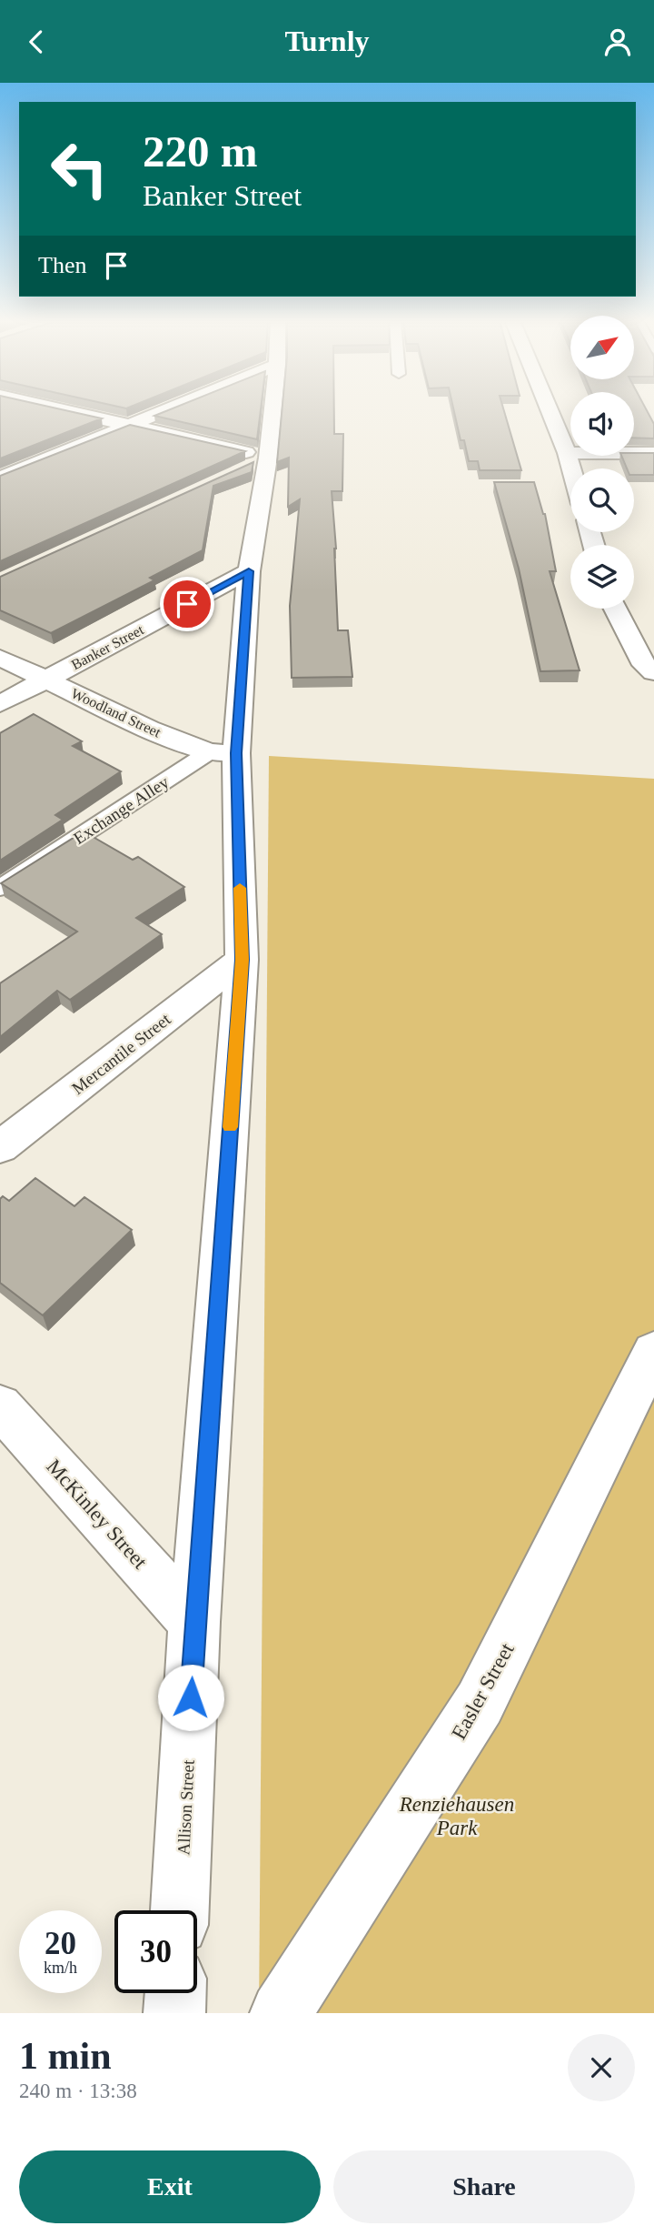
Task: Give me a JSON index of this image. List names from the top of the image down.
{
  "streets": {
    "street": [
      "Banker Street",
      "Woodland Street",
      "Mercantile Street",
      "McKinley Street",
      "Easler Street",
      "Allison Street"
    ],
    "lane": ["Exchange Alley"]
  },
  "crossings": [
    ["Banker Street", "Woodland Street"],
    ["Banker Street", "Allison Street"],
    ["Woodland Street", "Exchange Alley"],
    ["Woodland Street", "Allison Street"],
    ["Exchange Alley", "Allison Street"],
    ["Mercantile Street", "Allison Street"],
    ["McKinley Street", "Allison Street"]
  ],
  "parks": ["Renziehausen Park"],
  "north": "top right",
  "page": {
    "header": "Turnly",
    "turn": ["220 m", "Banker Street"],
    "then": "Then",
    "speed": "20 km/h",
    "limit": "30",
    "heading": ["1 min", "240 m · 13:38"],
    "buttons": ["Exit", "Share"]
  }
}
